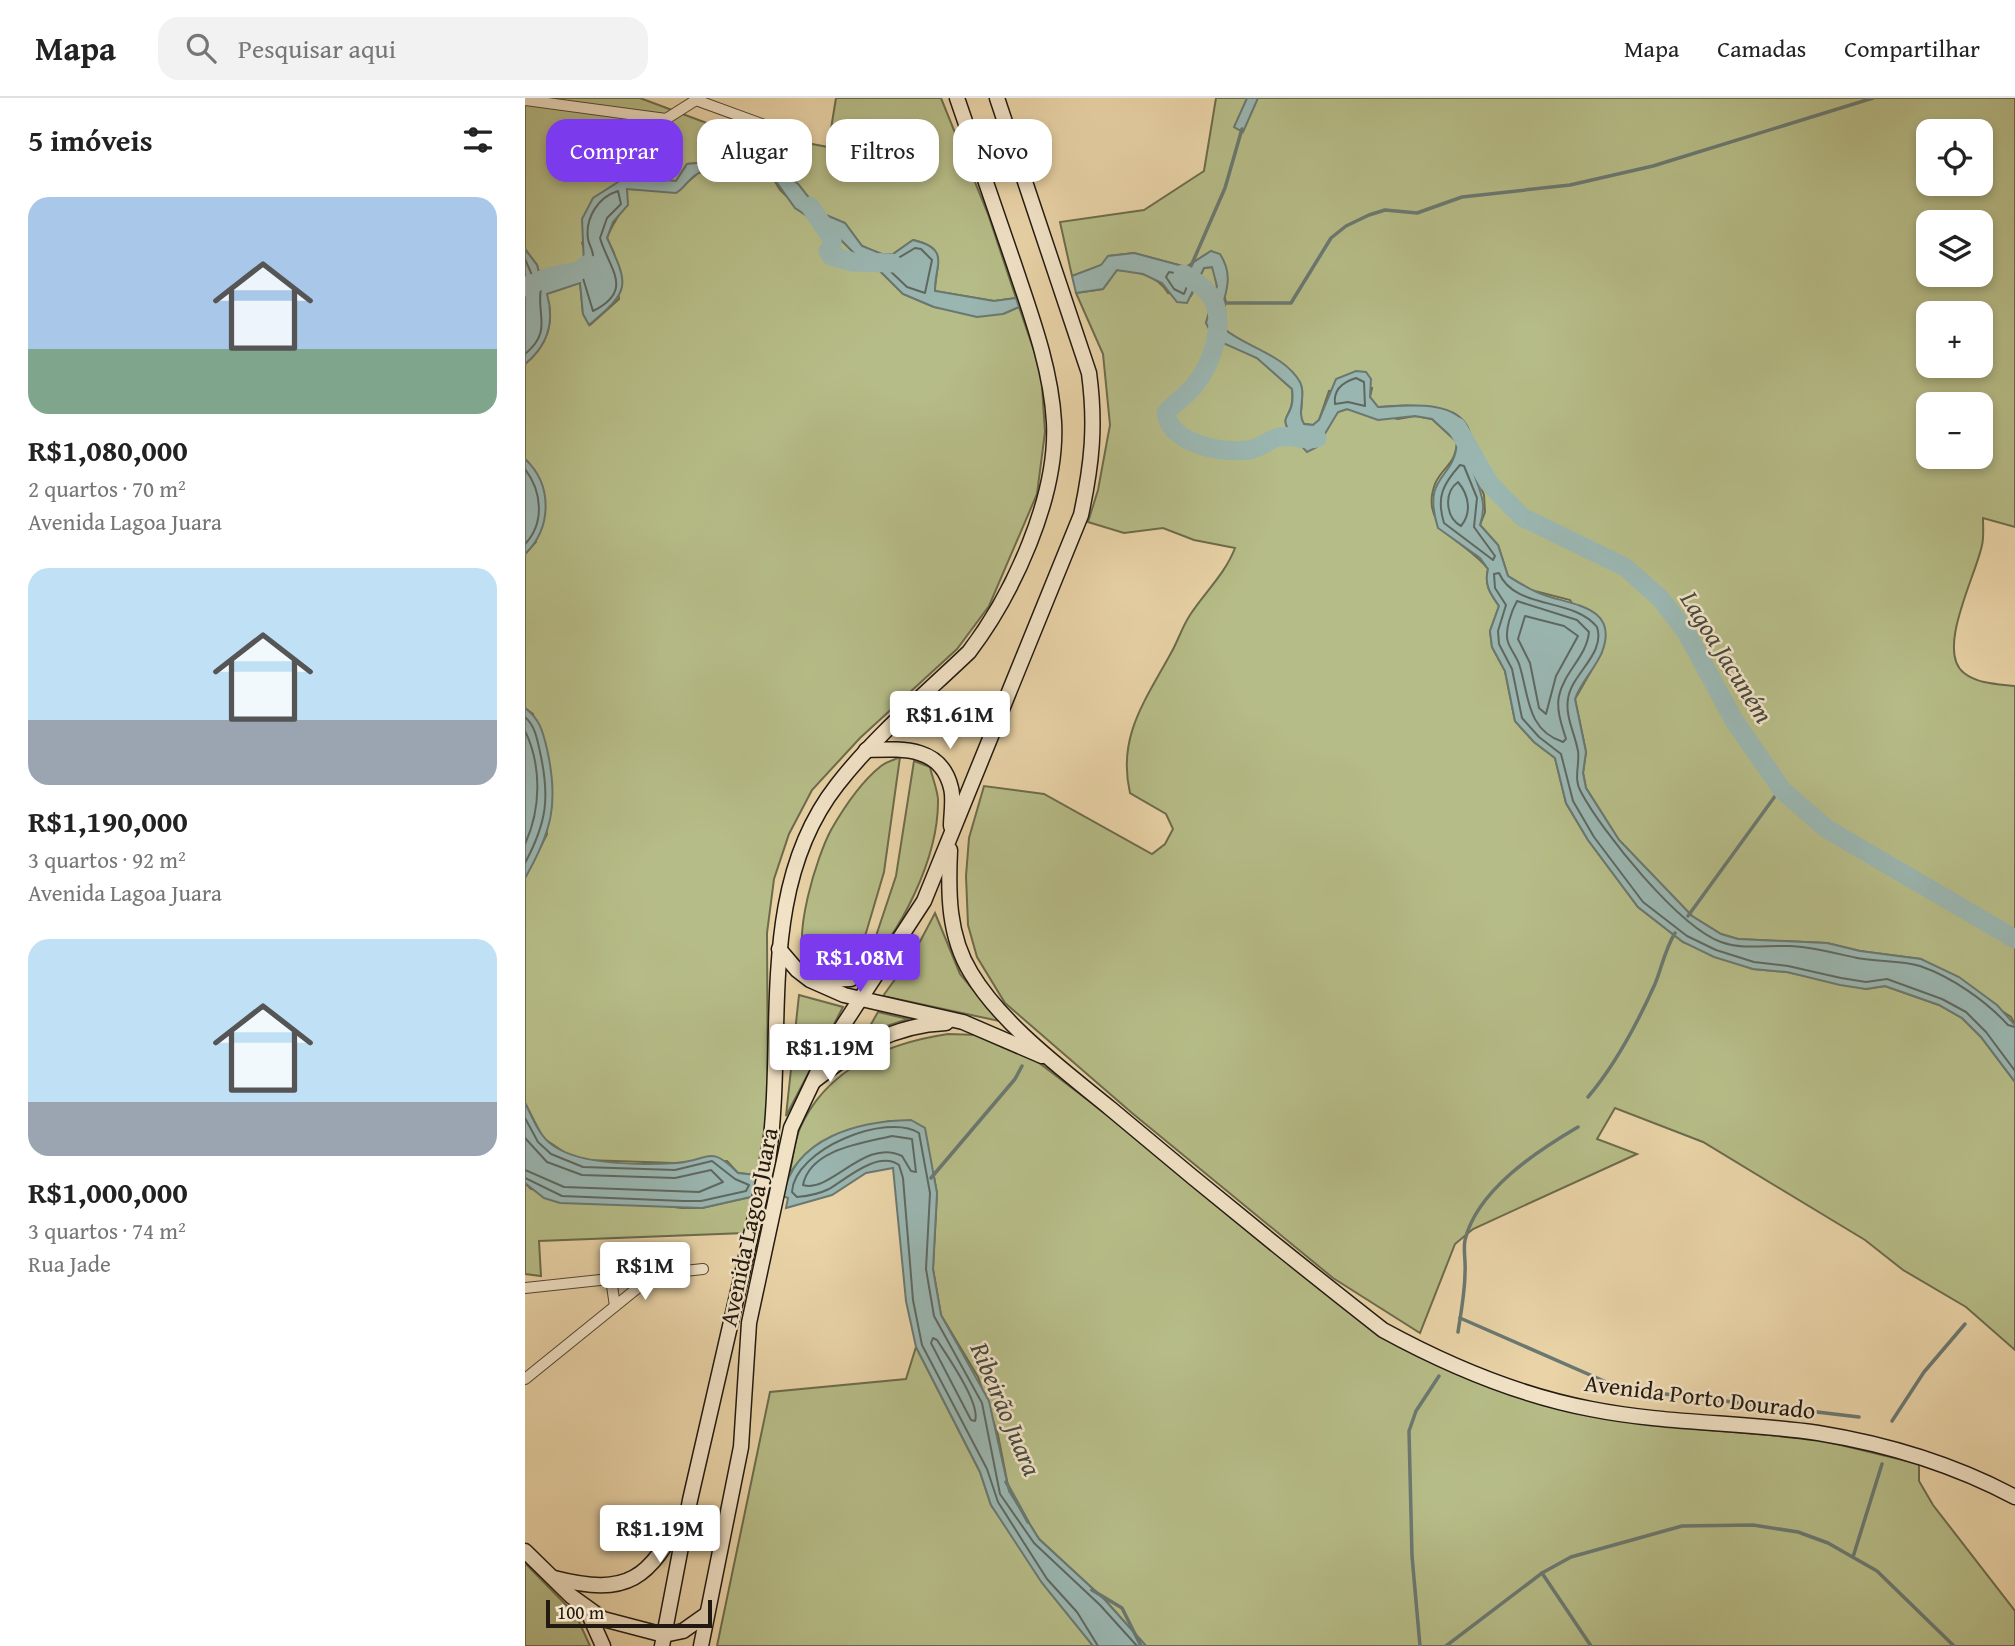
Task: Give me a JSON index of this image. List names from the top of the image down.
{
  "streets": {
    "main road": ["Avenida Lagoa Juara", "Avenida Porto Dourado"]
  },
  "water": ["Lagoa Jacuném", "Ribeirão Juara"],
  "scale_bar": "100 m",
  "page": {
    "header": "Mapa",
    "search": "Pesquisar aqui",
    "nav": ["Mapa", "Camadas", "Compartilhar"],
    "heading": "5 imóveis",
    "map_buttons": ["+", "−"],
    "chip": [
      "Comprar",
      "Alugar",
      "Filtros",
      "Novo"
    ],
    "list": [
      {
        "name": "R$1,080,000",
        "note": "2 quartos · 70 m² · Avenida Lagoa Juara"
      },
      {
        "name": "R$1,190,000",
        "note": "3 quartos · 92 m² · Avenida Lagoa Juara"
      },
      {
        "name": "R$1,000,000",
        "note": "3 quartos · 74 m² · Rua Jade"
      }
    ],
    "price": [
      "R$1.61M",
      "R$1.08M",
      "R$1.19M",
      "R$1M",
      "R$1.19M"
    ],
    "scale": "100 m"
  }
}
